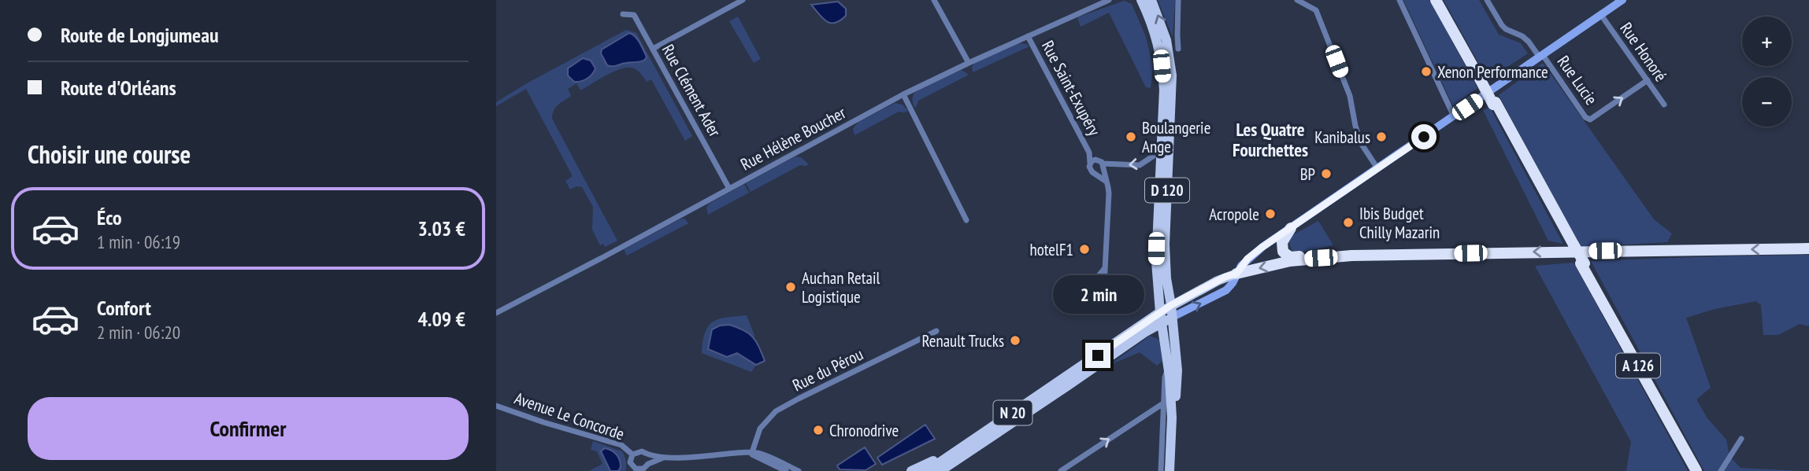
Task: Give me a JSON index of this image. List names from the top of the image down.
{
  "streets": {
    "highway": ["A 126", "N 20"],
    "main road": ["D 120"],
    "street": [
      "Rue Honoré",
      "Rue Lucie",
      "Rue Saint-Exupéry",
      "Rue Clément Ader",
      "Rue Hélène Boucher",
      "Rue du Pérou",
      "Avenue Le Concorde"
    ]
  },
  "crossings": [
    ["Rue Honoré", "Rue Lucie"],
    ["Rue Saint-Exupéry", "Rue Hélène Boucher"],
    ["Rue Clément Ader", "Rue Hélène Boucher"],
    ["D 120", "N 20"]
  ],
  "districts": ["Les Quatre Fourchettes"],
  "places": [
    "Xenon Performance",
    "Boulangerie Ange",
    "Kanibalus",
    "BP",
    "Acropole",
    "Ibis Budget Chilly Mazarin",
    "hotelF1",
    "Auchan Retail Logistique",
    "Renault Trucks",
    "Chronodrive"
  ],
  "page": {
    "banner": ["Route de Longjumeau", "Route d'Orléans"],
    "map_buttons": ["+", "−"],
    "heading": "Choisir une course",
    "list": [
      {
        "name": "Éco",
        "note": "1 min · 06:19",
        "value": "3.03 €"
      },
      {
        "name": "Confort",
        "note": "2 min · 06:20",
        "value": "4.09 €"
      }
    ],
    "bubble": "2 min",
    "buttons": "Confirmer"
  }
}
